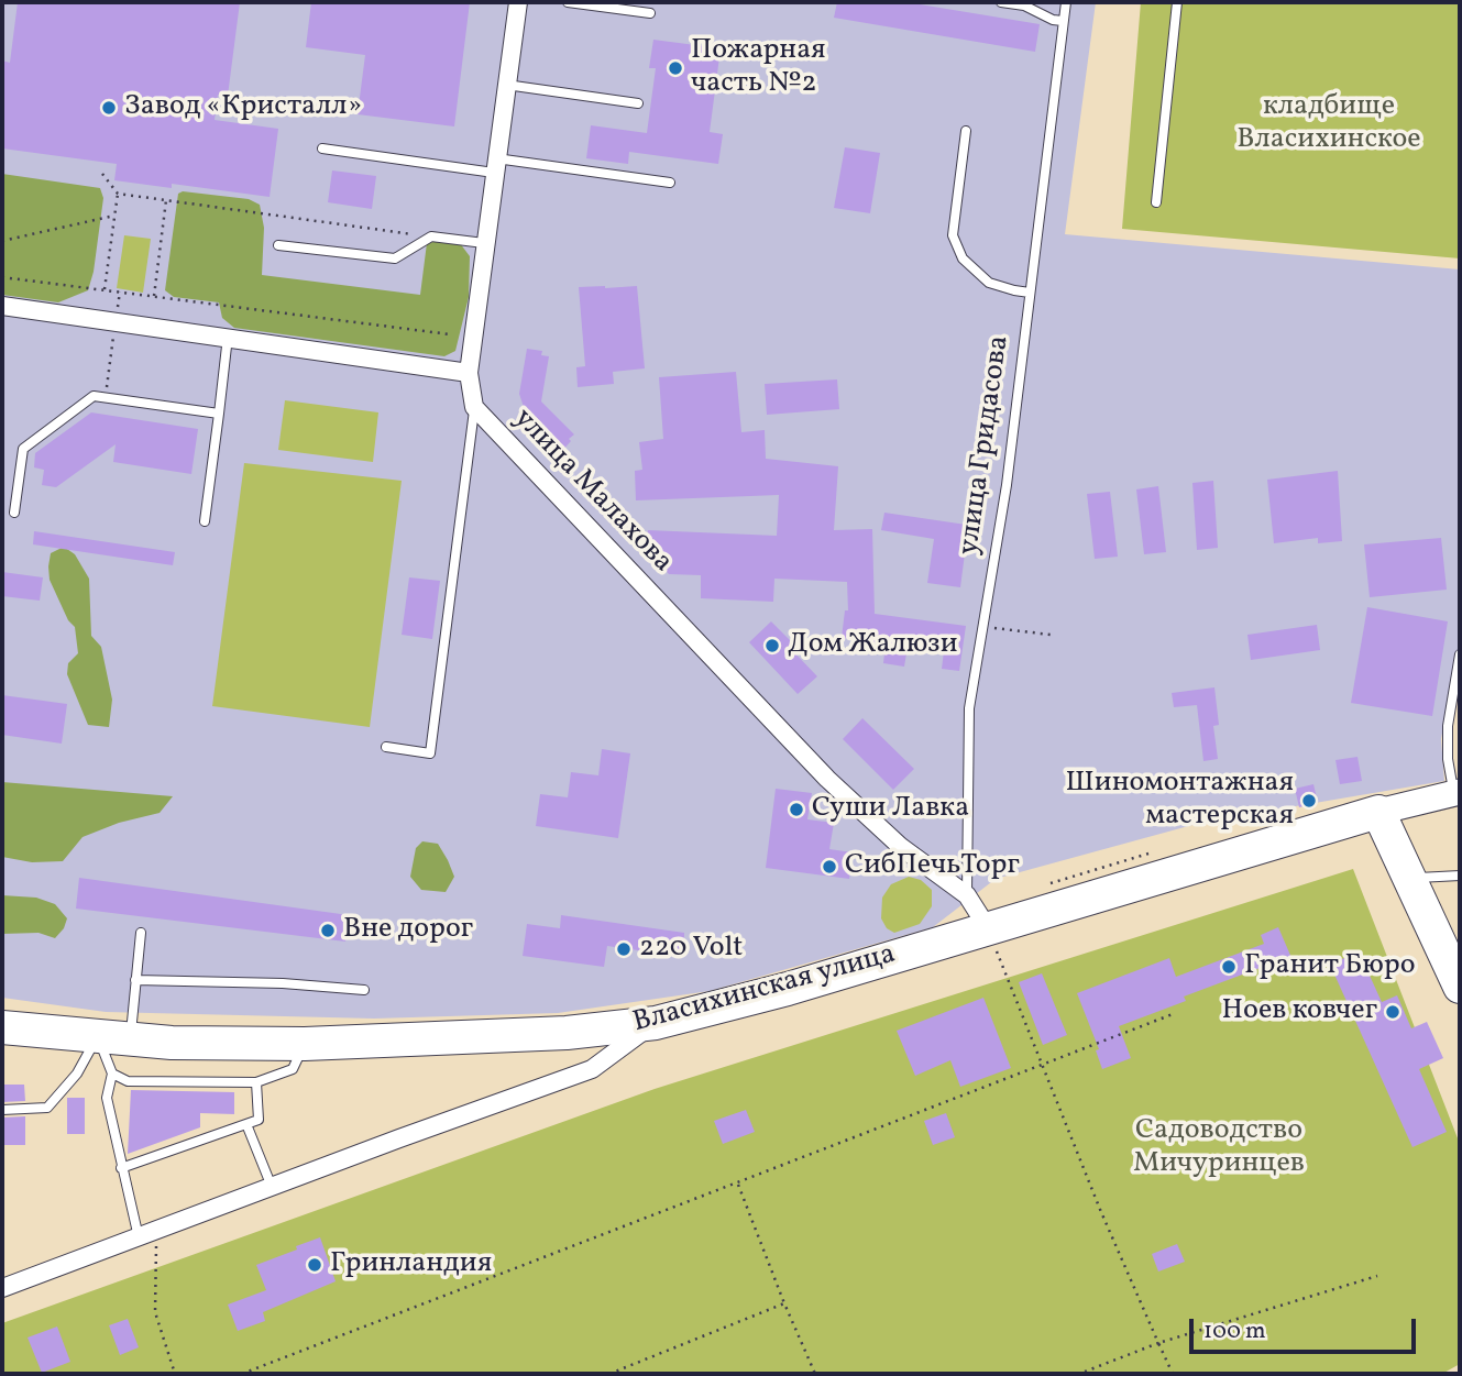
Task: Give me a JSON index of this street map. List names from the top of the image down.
{
  "streets": {
    "highway": ["Власихинская улица"],
    "street": ["улица Малахова"],
    "lane": ["улица Гридасова"]
  },
  "crossings": [
    ["улица Гридасова", "улица Малахова"]
  ],
  "parks": ["кладбище Власихинское", "Садоводство Мичуринцев"],
  "places": [
    "Пожарная часть №2",
    "Завод «Кристалл»",
    "Дом Жалюзи",
    "Шиномонтажная мастерская",
    "Суши Лавка",
    "СибПечьТорг",
    "Вне дорог",
    "220 Volt",
    "Гранит Бюро",
    "Ноев ковчег",
    "Гринландия"
  ],
  "scale_bar": "100 m"
}
